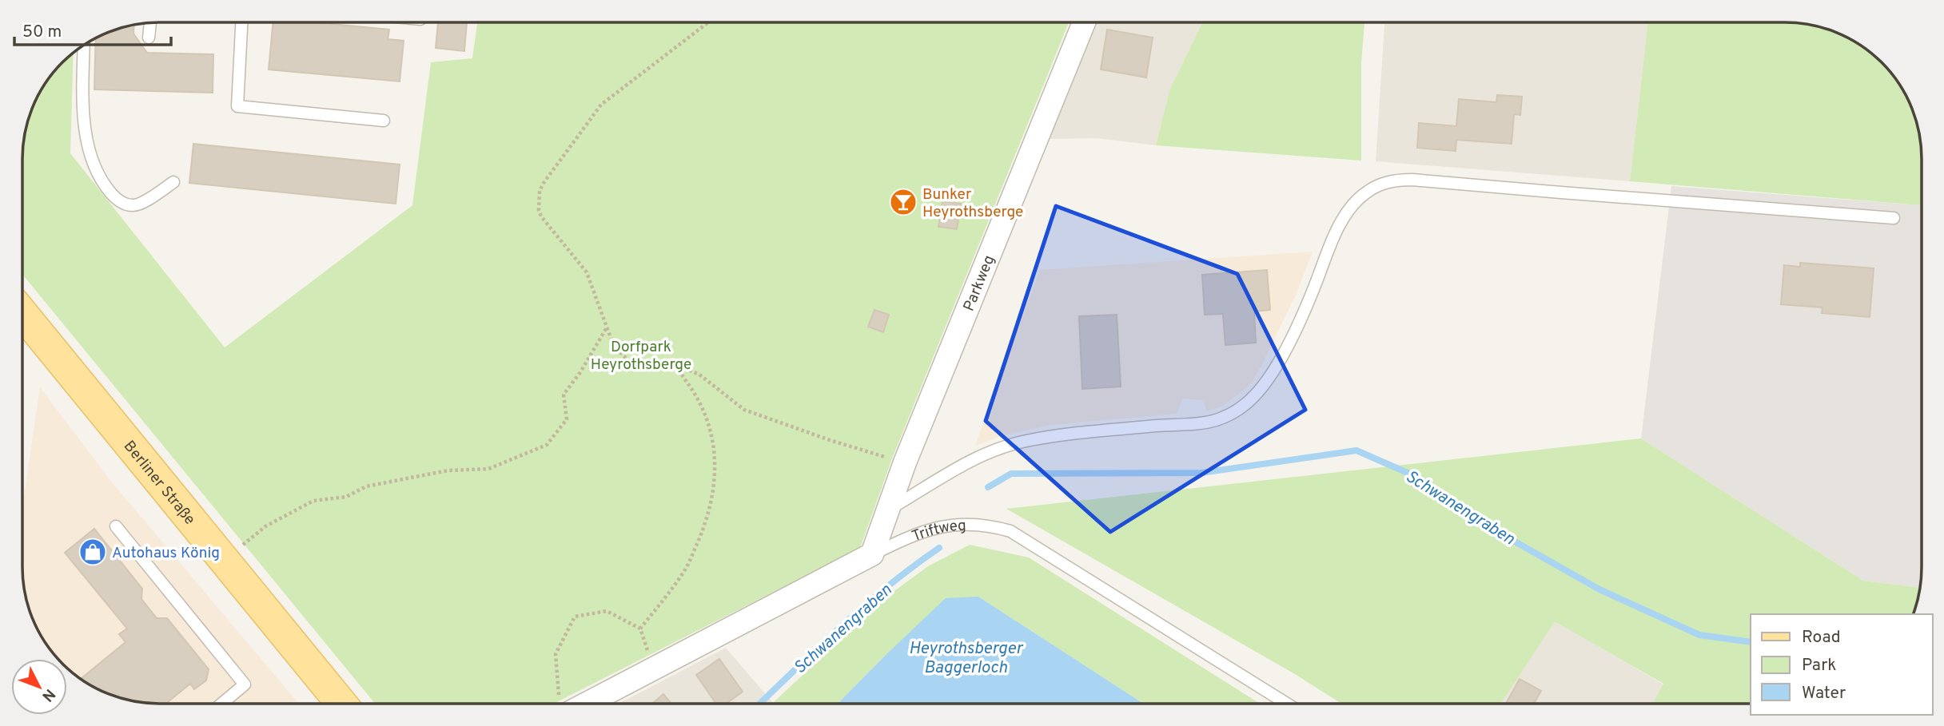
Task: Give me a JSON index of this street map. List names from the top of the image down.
{
  "streets": {
    "main road": ["Berliner Straße"],
    "street": ["Parkweg", "Triftweg"]
  },
  "crossings": [
    ["Parkweg", "Triftweg"]
  ],
  "water": ["Schwanengraben", "Heyrothsberger Baggerloch"],
  "parks": ["Dorfpark Heyrothsberge"],
  "places": {
    "bar": ["Bunker Heyrothsberge"],
    "shop": ["Autohaus König"]
  },
  "legend": ["Road", "Park", "Water"],
  "scale_bar": "50 m",
  "north": "bottom right"
}
